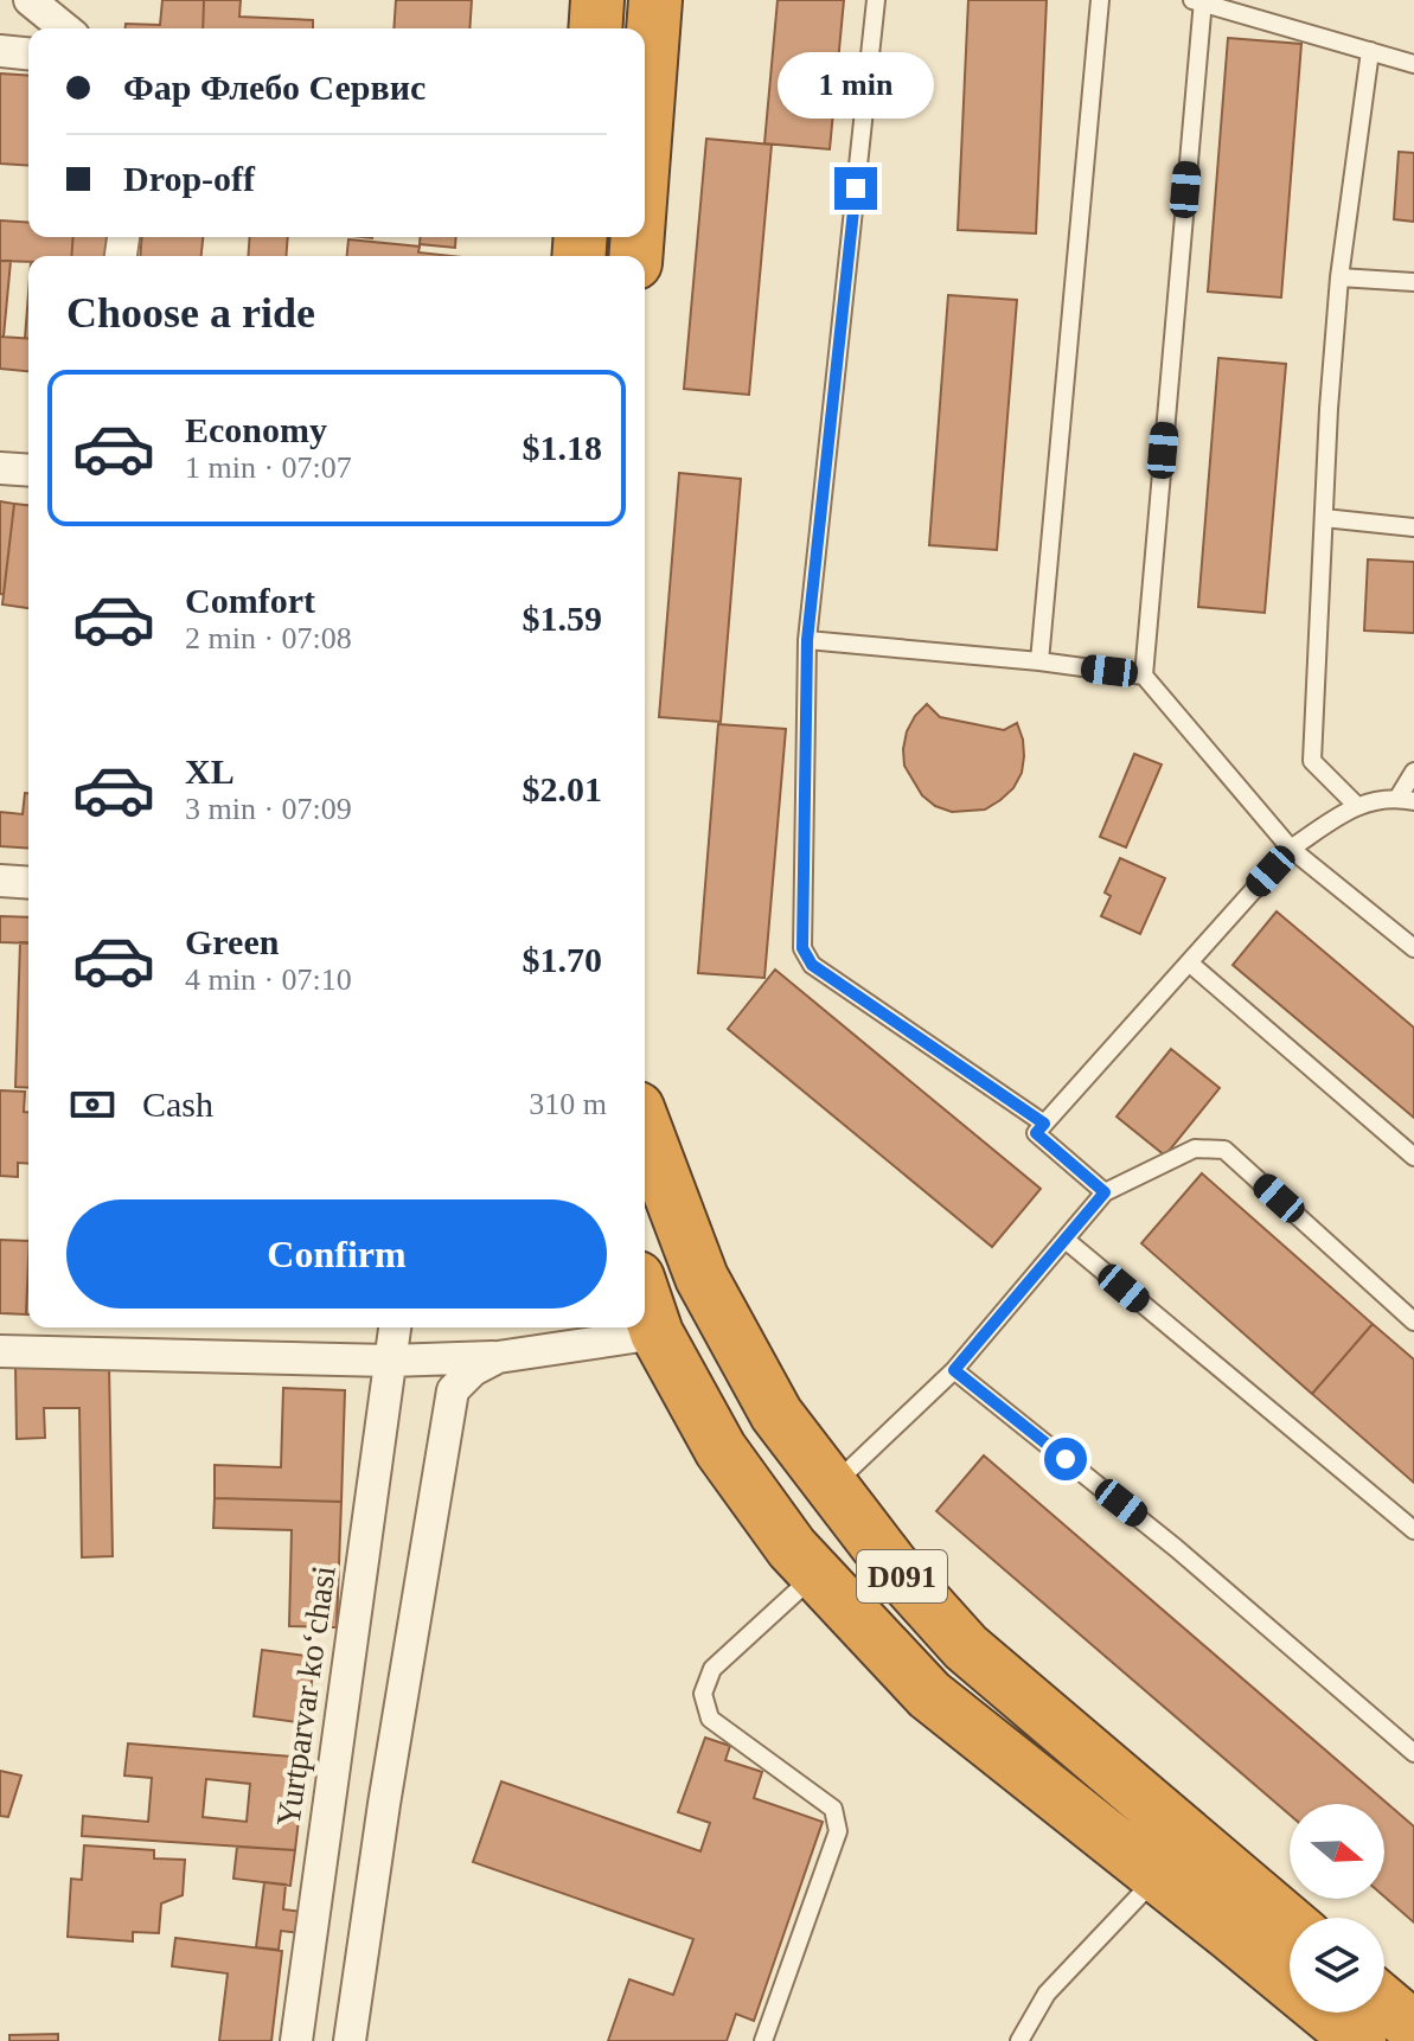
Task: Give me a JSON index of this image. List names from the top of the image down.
{
  "streets": {
    "highway": ["D091"],
    "street": ["Yurtparvar koʻchasi"]
  },
  "north": "right",
  "page": {
    "banner": ["Фар Флебо Сервис", "Drop-off"],
    "bubble": "1 min",
    "heading": "Choose a ride",
    "list": [
      {
        "name": "Economy",
        "note": "1 min · 07:07",
        "value": "$1.18"
      },
      {
        "name": "Comfort",
        "note": "2 min · 07:08",
        "value": "$1.59"
      },
      {
        "name": "XL",
        "note": "3 min · 07:09",
        "value": "$2.01"
      },
      {
        "name": "Green",
        "note": "4 min · 07:10",
        "value": "$1.70"
      }
    ],
    "pay": ["Cash", "310 m"],
    "buttons": "Confirm"
  }
}
